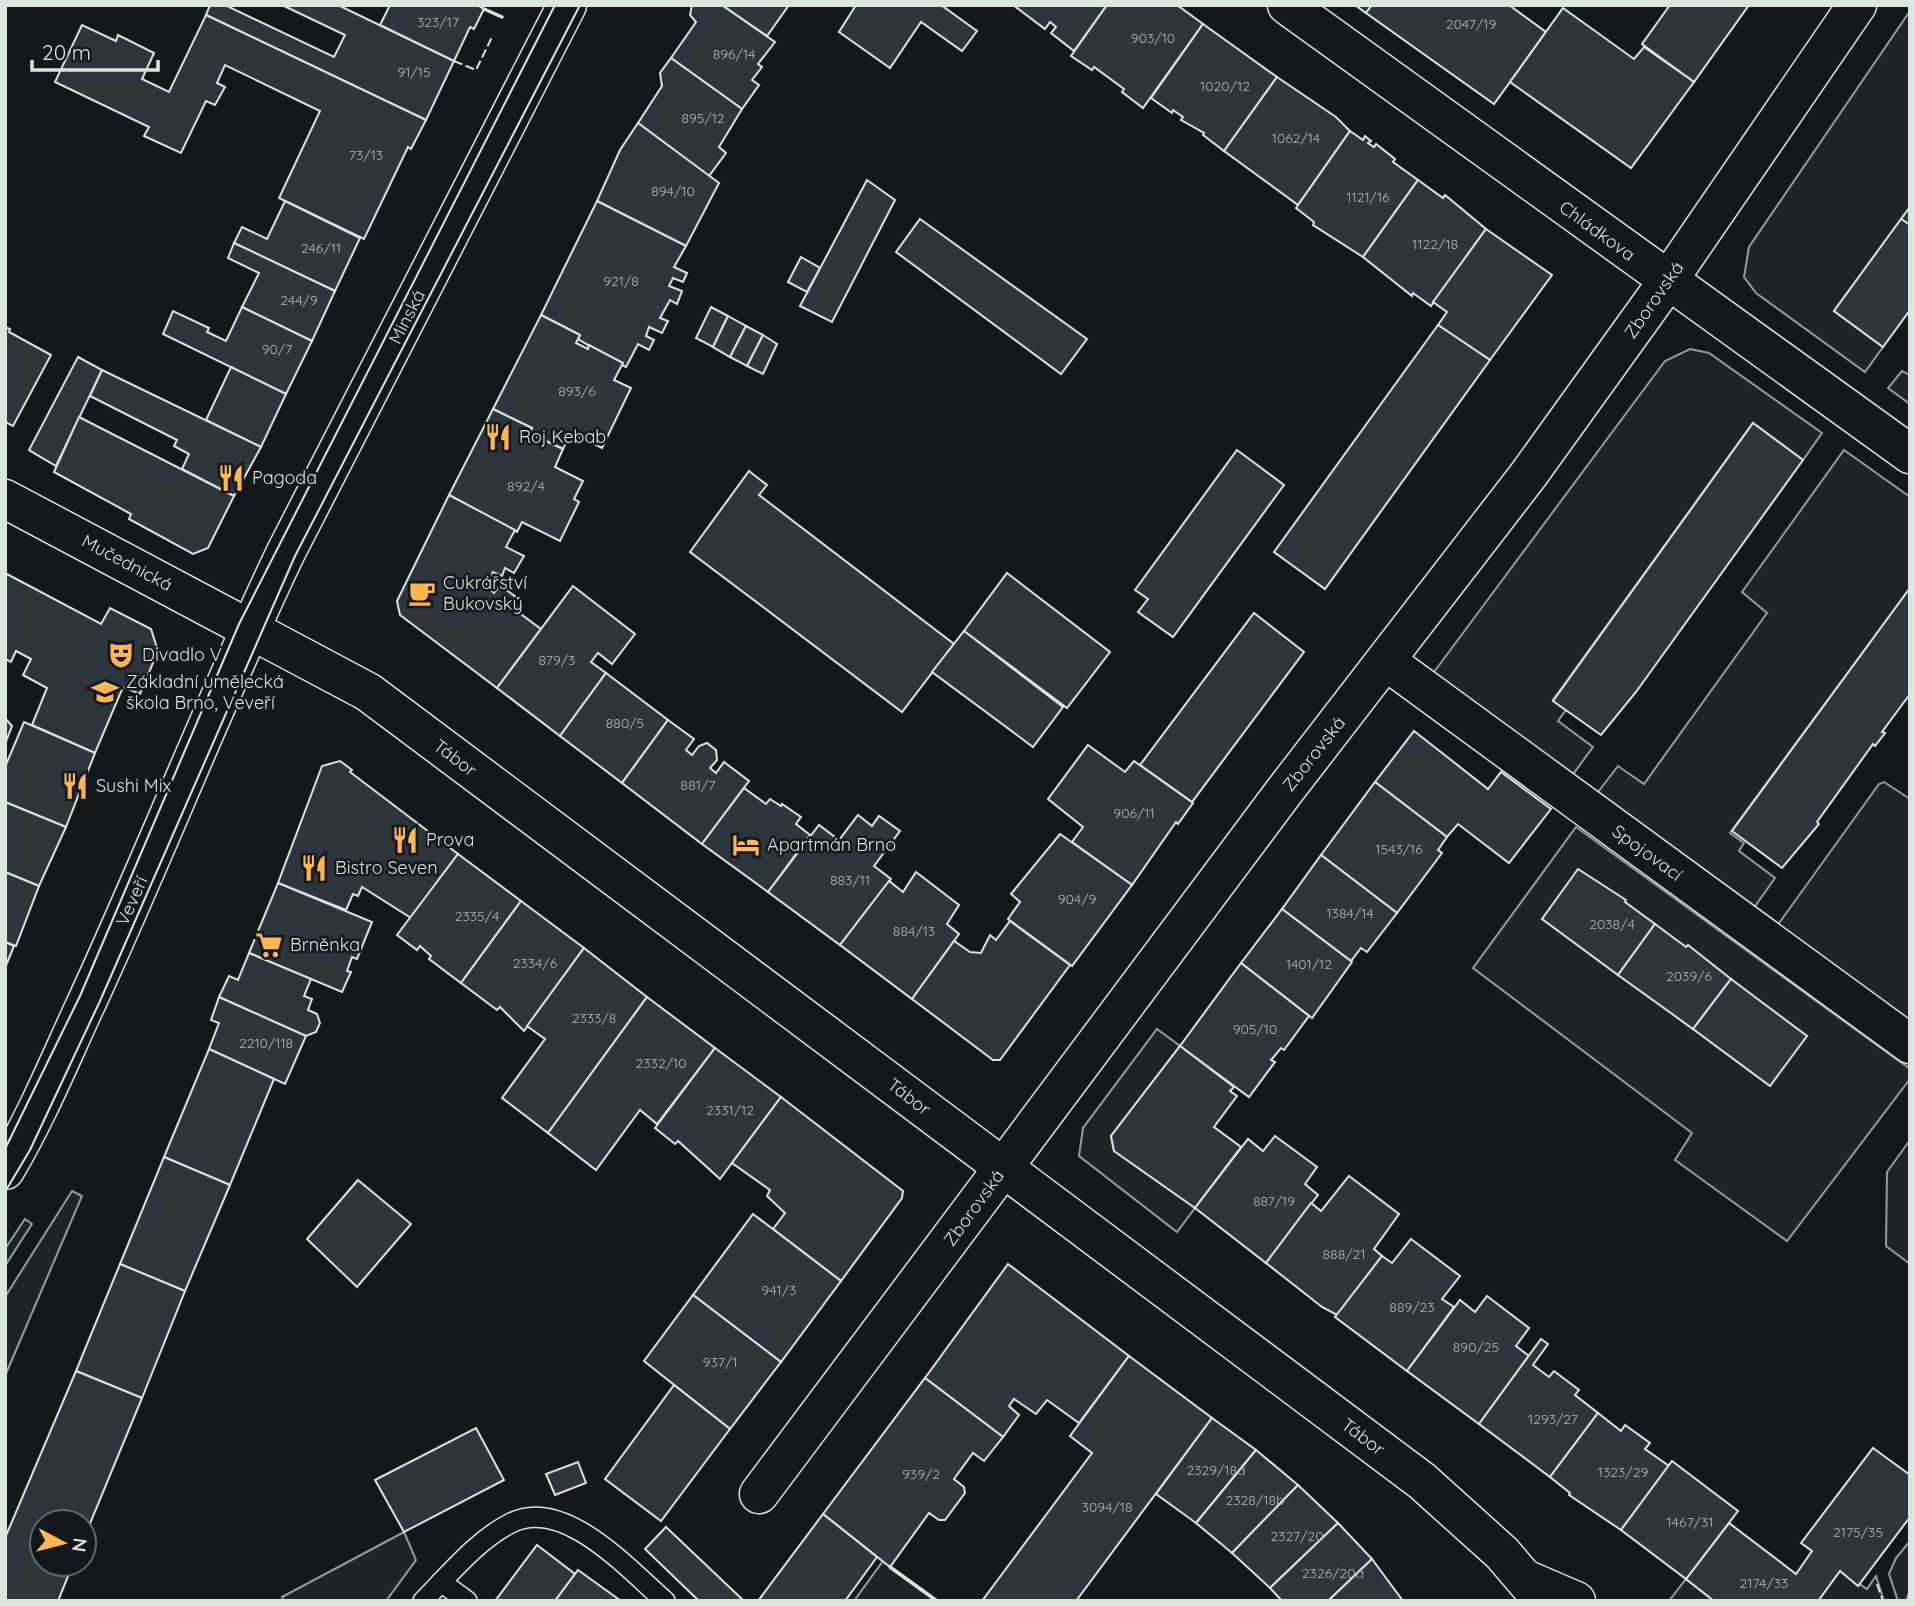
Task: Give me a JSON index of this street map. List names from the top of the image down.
{
  "streets": {
    "street": [
      "Chládkova",
      "Zborovská",
      "Minská",
      "Mučednická",
      "Tábor",
      "Spojovací",
      "Veveří"
    ]
  },
  "crossings": [
    ["Chládkova", "Zborovská"],
    ["Zborovská", "Tábor"],
    ["Zborovská", "Spojovací"],
    ["Minská", "Mučednická"],
    ["Minská", "Tábor"],
    ["Minská", "Veveří"],
    ["Mučednická", "Tábor"],
    ["Mučednická", "Veveří"],
    ["Tábor", "Veveří"]
  ],
  "places": {
    "restaurant": [
      "Roj Kebab",
      "Pagoda",
      "Sushi Mix",
      "Prova",
      "Bistro Seven"
    ],
    "cafe": ["Cukrářství Bukovský"],
    "theatre": ["Divadlo V"],
    "school or university": ["Základní umělecká škola Brno, Veveří"],
    "hotel": ["Apartmán Brno"],
    "supermarket": ["Brněnka"]
  },
  "house_numbers": [
    "323/17",
    "2047/19",
    "903/10",
    "896/14",
    "91/15",
    "1020/12",
    "895/12",
    "1062/14",
    "73/13",
    "894/10",
    "1121/16",
    "1122/18",
    "246/11",
    "921/8",
    "244/9",
    "90/7",
    "893/6",
    "892/4",
    "879/3",
    "880/5",
    "881/7",
    "906/11",
    "1543/16",
    "883/11",
    "904/9",
    "1384/14",
    "2335/4",
    "2038/4",
    "884/13",
    "2334/6",
    "1401/12",
    "2039/6",
    "2333/8",
    "905/10",
    "2210/118",
    "2332/10",
    "2331/12",
    "887/19",
    "888/21",
    "941/3",
    "889/23",
    "890/25",
    "937/1",
    "1293/27",
    "2329/18a",
    "1323/29",
    "939/2",
    "2328/18b",
    "3094/18",
    "1467/31",
    "2175/35",
    "2327/20",
    "2326/20a",
    "2174/33"
  ],
  "scale_bar": "20 m",
  "north": "right"
}
